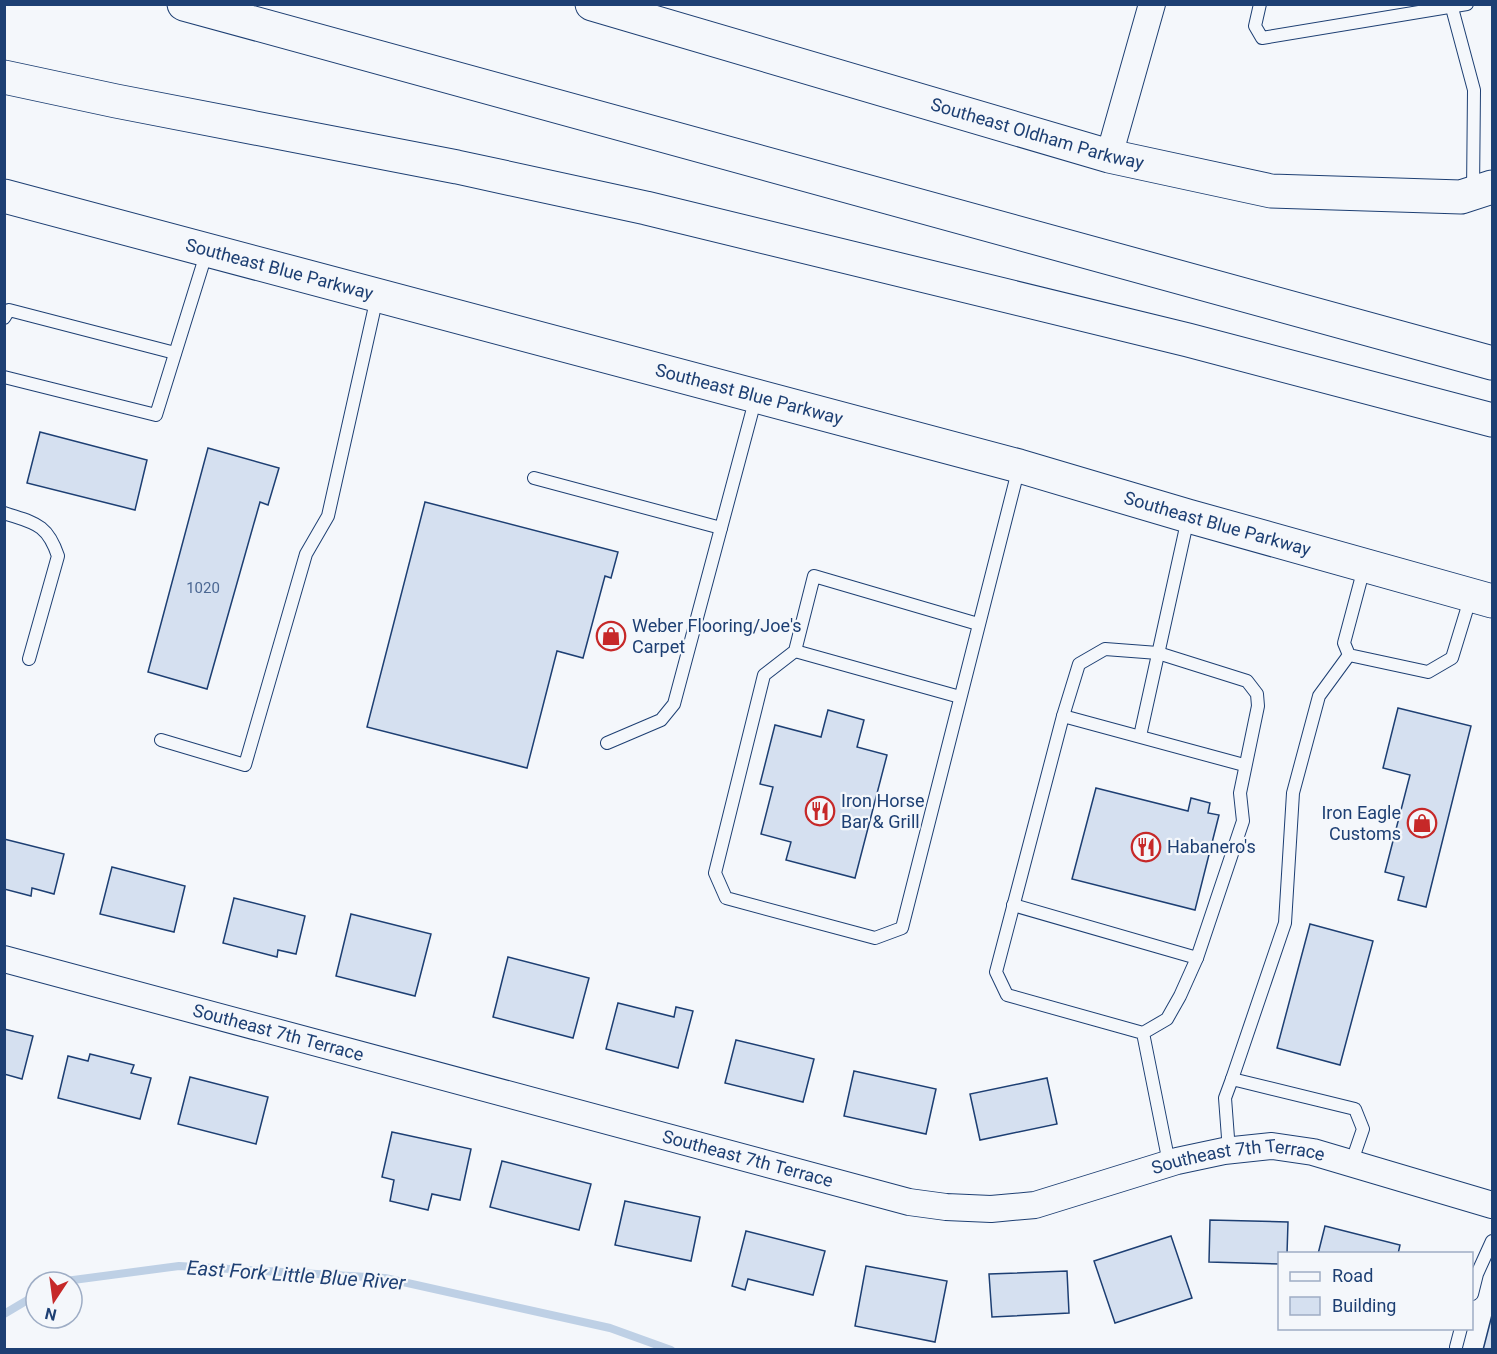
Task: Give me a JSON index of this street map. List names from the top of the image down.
{
  "streets": {
    "main road": ["Southeast Oldham Parkway", "Southeast Blue Parkway"],
    "street": ["Southeast 7th Terrace"]
  },
  "water": ["East Fork Little Blue River"],
  "places": {
    "shop": ["Weber Flooring/Joe's Carpet", "Iron Eagle Customs"],
    "restaurant": ["Iron Horse Bar & Grill", "Habanero's"]
  },
  "house_numbers": ["1020"],
  "legend": ["Road", "Building"],
  "north": "bottom"
}
